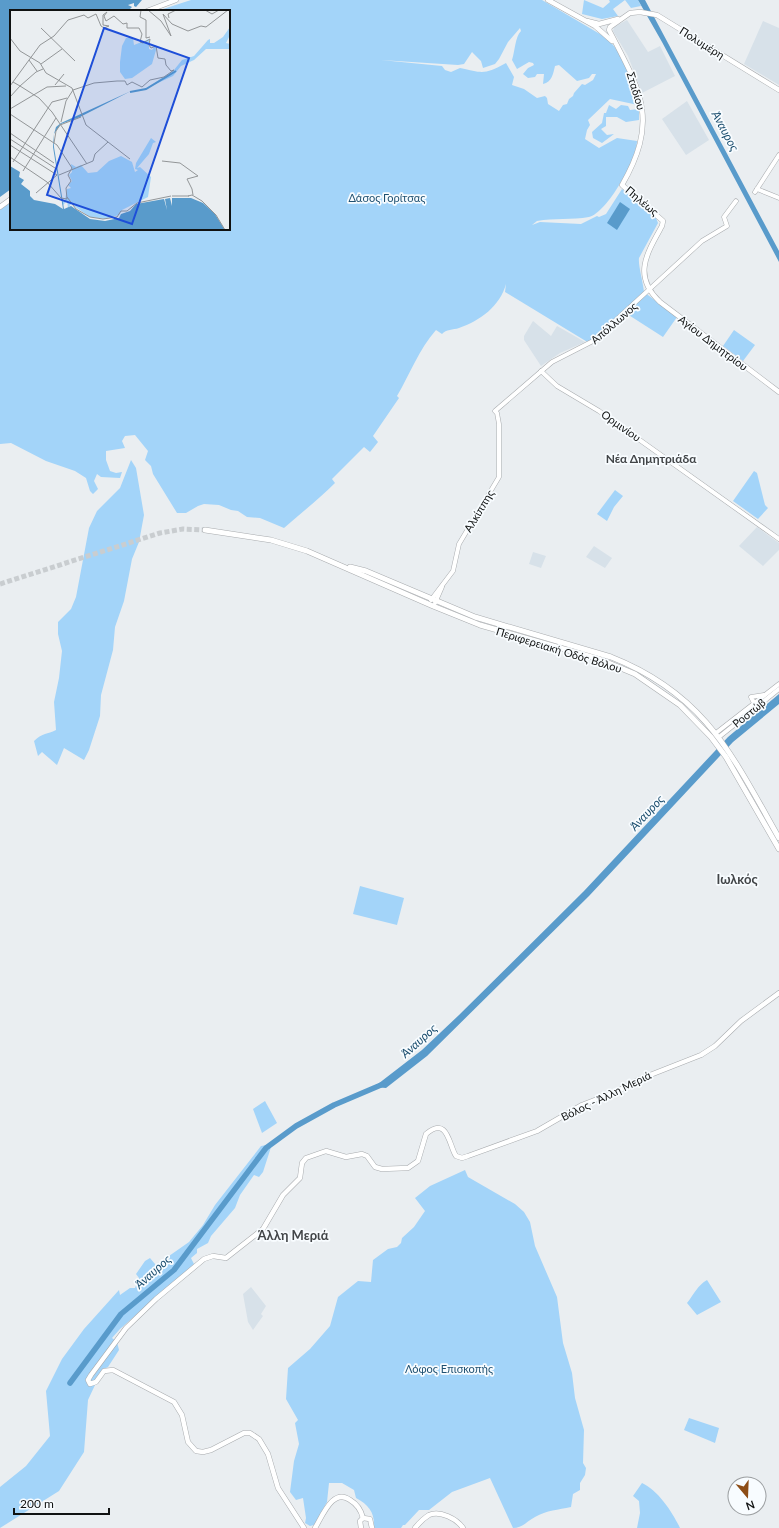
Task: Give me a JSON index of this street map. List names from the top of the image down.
{
  "streets": {
    "main road": [
      "Πολυμέρη",
      "Σταδίου",
      "Πηλέως",
      "Αγίου Δημητρίου",
      "Περιφερειακή Οδός Βόλου",
      "Βόλος - Άλλη Μεριά"
    ],
    "street": [
      "Απόλλωνος",
      "Ορμινίου",
      "Αλκίππης",
      "Ροστώβ"
    ]
  },
  "crossings": [
    ["Πολυμέρη", "Σταδίου"],
    ["Σταδίου", "Πηλέως"],
    ["Πηλέως", "Απόλλωνος"],
    ["Πηλέως", "Αγίου Δημητρίου"],
    ["Απόλλωνος", "Αγίου Δημητρίου"],
    ["Απόλλωνος", "Ορμινίου"],
    ["Απόλλωνος", "Αλκίππης"],
    ["Αλκίππης", "Περιφερειακή Οδός Βόλου"],
    ["Περιφερειακή Οδός Βόλου", "Ροστώβ"]
  ],
  "districts": ["Νέα Δημητριάδα", "Ιωλκός", "Άλλη Μεριά"],
  "water": ["Άναυρος"],
  "parks": ["Δάσος Γορίτσας", "Λόφος Επισκοπής"],
  "scale_bar": "200 m",
  "north": "bottom"
}
